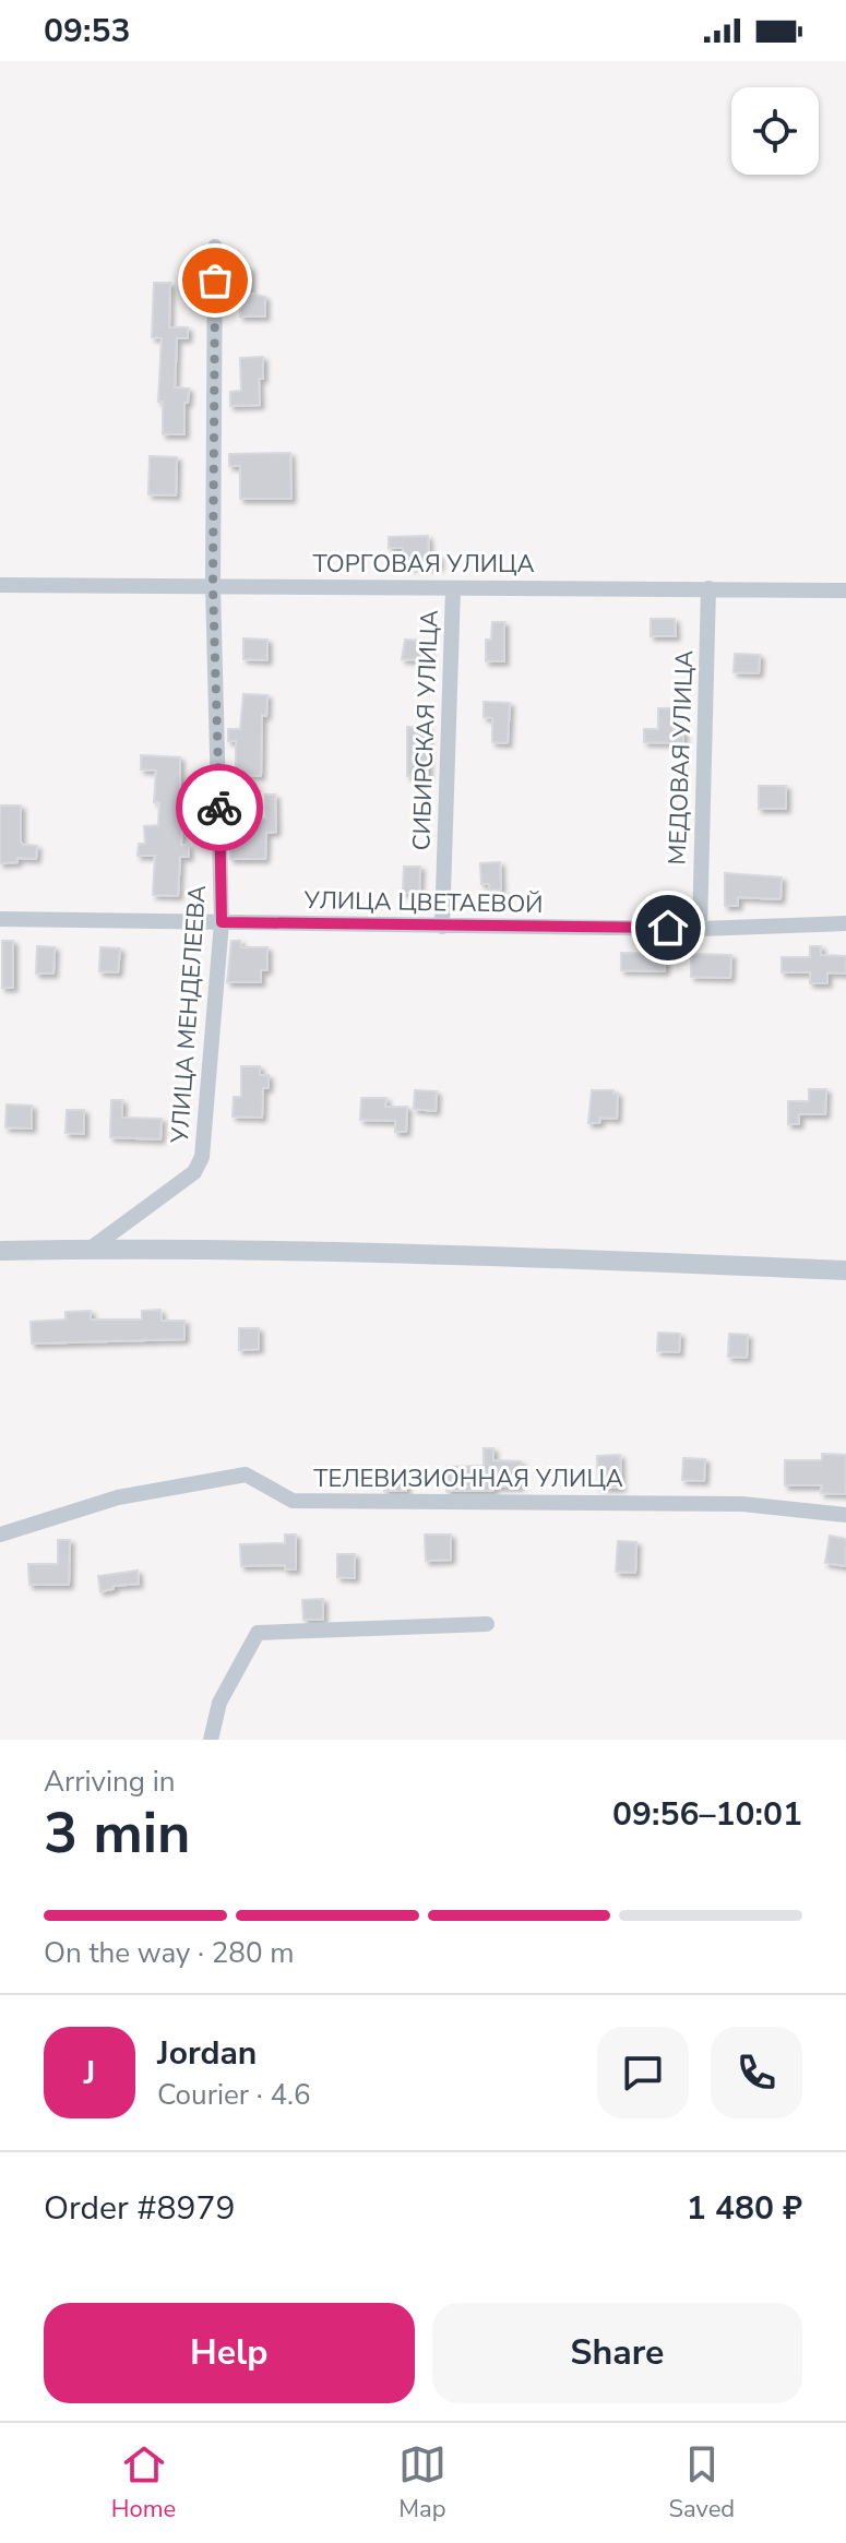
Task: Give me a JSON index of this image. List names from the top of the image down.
{
  "streets": {
    "street": [
      "ТОРГОВАЯ УЛИЦА",
      "СИБИРСКАЯ УЛИЦА",
      "МЕДОВАЯ УЛИЦА",
      "УЛИЦА ЦВЕТАЕВОЙ",
      "УЛИЦА МЕНДЕЛЕЕВА",
      "ТЕЛЕВИЗИОННАЯ УЛИЦА"
    ]
  },
  "crossings": [
    ["ТОРГОВАЯ УЛИЦА", "СИБИРСКАЯ УЛИЦА"],
    ["ТОРГОВАЯ УЛИЦА", "МЕДОВАЯ УЛИЦА"],
    ["ТОРГОВАЯ УЛИЦА", "УЛИЦА МЕНДЕЛЕЕВА"],
    ["СИБИРСКАЯ УЛИЦА", "УЛИЦА ЦВЕТАЕВОЙ"],
    ["МЕДОВАЯ УЛИЦА", "УЛИЦА ЦВЕТАЕВОЙ"],
    ["УЛИЦА ЦВЕТАЕВОЙ", "УЛИЦА МЕНДЕЛЕЕВА"]
  ],
  "page": {
    "status": "09:53",
    "heading": ["3 min", "Arriving in", "09:56–10:01"],
    "panel": [
      "Jordan",
      "Courier · 4.6",
      "Order #8979",
      "1 480 ₽"
    ],
    "bar": "On the way · 280 m",
    "round": "J",
    "buttons": ["Help", "Share"],
    "tabs": ["Home", "Map", "Saved"]
  }
}
